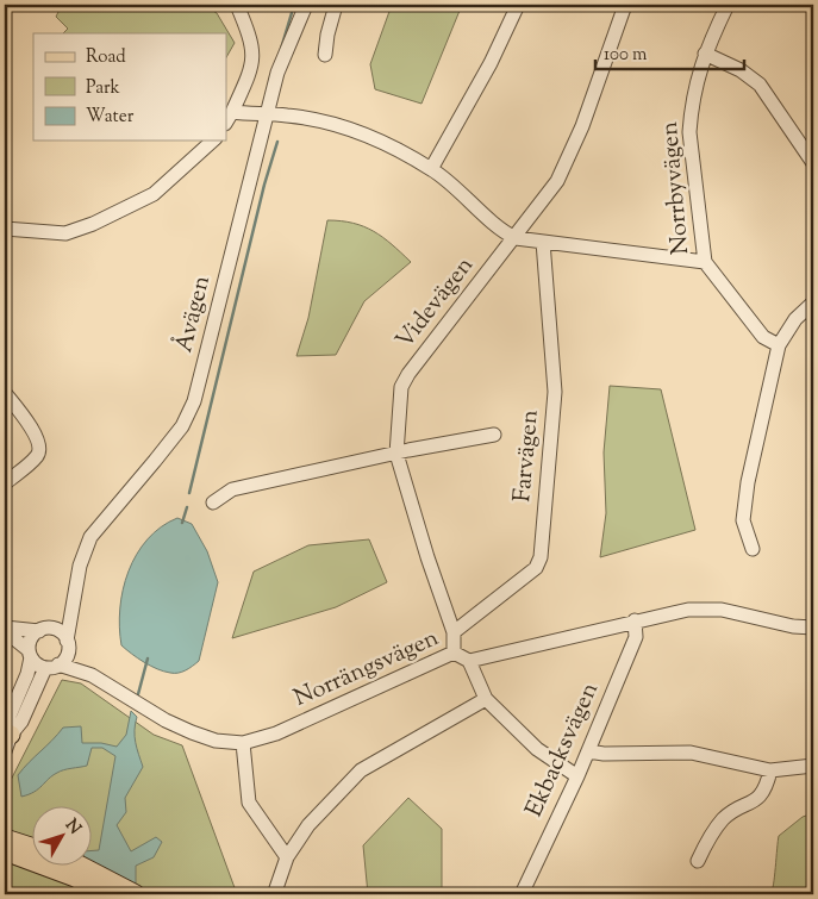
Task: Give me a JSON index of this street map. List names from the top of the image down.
{
  "streets": {
    "street": [
      "Norrbyvägen",
      "Videvägen",
      "Åvägen",
      "Farvägen",
      "Norrängsvägen",
      "Ekbacksvägen"
    ]
  },
  "crossings": [
    ["Videvägen", "Farvägen"],
    ["Videvägen", "Norrängsvägen"],
    ["Åvägen", "Norrängsvägen"],
    ["Norrängsvägen", "Ekbacksvägen"]
  ],
  "legend": ["Road", "Park", "Water"],
  "scale_bar": "100 m",
  "north": "top right"
}
